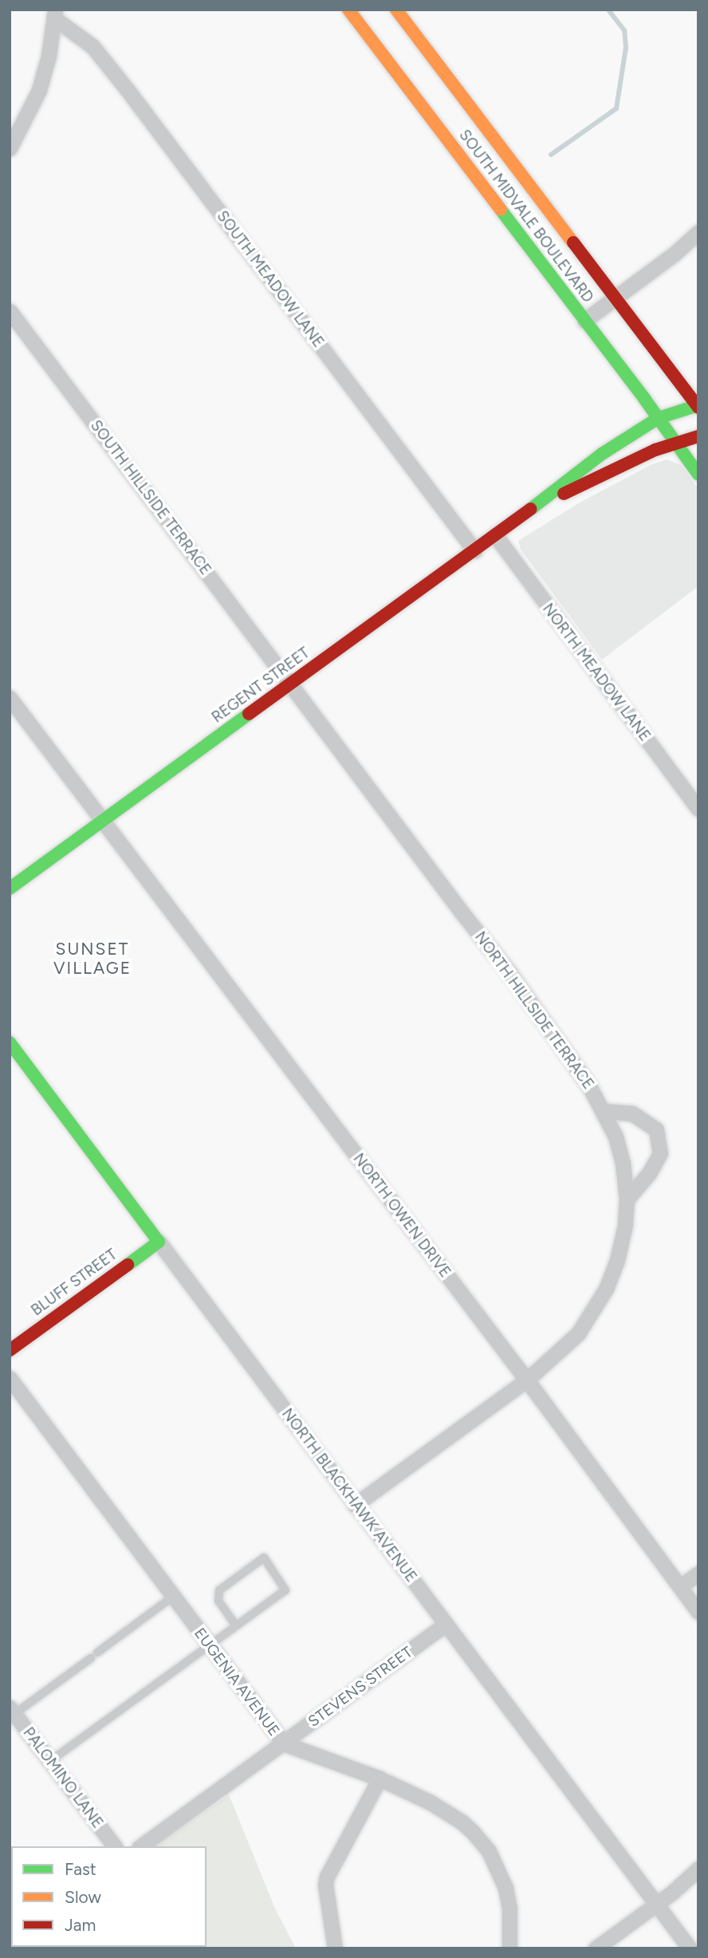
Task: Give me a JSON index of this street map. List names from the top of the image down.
{
  "streets": {
    "street": [
      "SOUTH MIDVALE BOULEVARD",
      "SOUTH MEADOW LANE",
      "SOUTH HILLSIDE TERRACE",
      "NORTH MEADOW LANE",
      "REGENT STREET",
      "NORTH HILLSIDE TERRACE",
      "NORTH OWEN DRIVE",
      "BLUFF STREET",
      "NORTH BLACKHAWK AVENUE",
      "EUGENIA AVENUE",
      "STEVENS STREET",
      "PALOMINO LANE"
    ]
  },
  "crossings": [
    ["SOUTH MIDVALE BOULEVARD", "REGENT STREET"],
    ["SOUTH MEADOW LANE", "REGENT STREET"],
    ["SOUTH HILLSIDE TERRACE", "REGENT STREET"],
    ["SOUTH HILLSIDE TERRACE", "NORTH HILLSIDE TERRACE"],
    ["NORTH MEADOW LANE", "REGENT STREET"],
    ["REGENT STREET", "NORTH HILLSIDE TERRACE"],
    ["REGENT STREET", "NORTH OWEN DRIVE"],
    ["NORTH HILLSIDE TERRACE", "NORTH OWEN DRIVE"],
    ["NORTH HILLSIDE TERRACE", "NORTH BLACKHAWK AVENUE"],
    ["BLUFF STREET", "NORTH BLACKHAWK AVENUE"],
    ["NORTH BLACKHAWK AVENUE", "STEVENS STREET"],
    ["EUGENIA AVENUE", "STEVENS STREET"]
  ],
  "districts": ["SUNSET VILLAGE"],
  "legend": ["Fast", "Slow", "Jam"]
}
